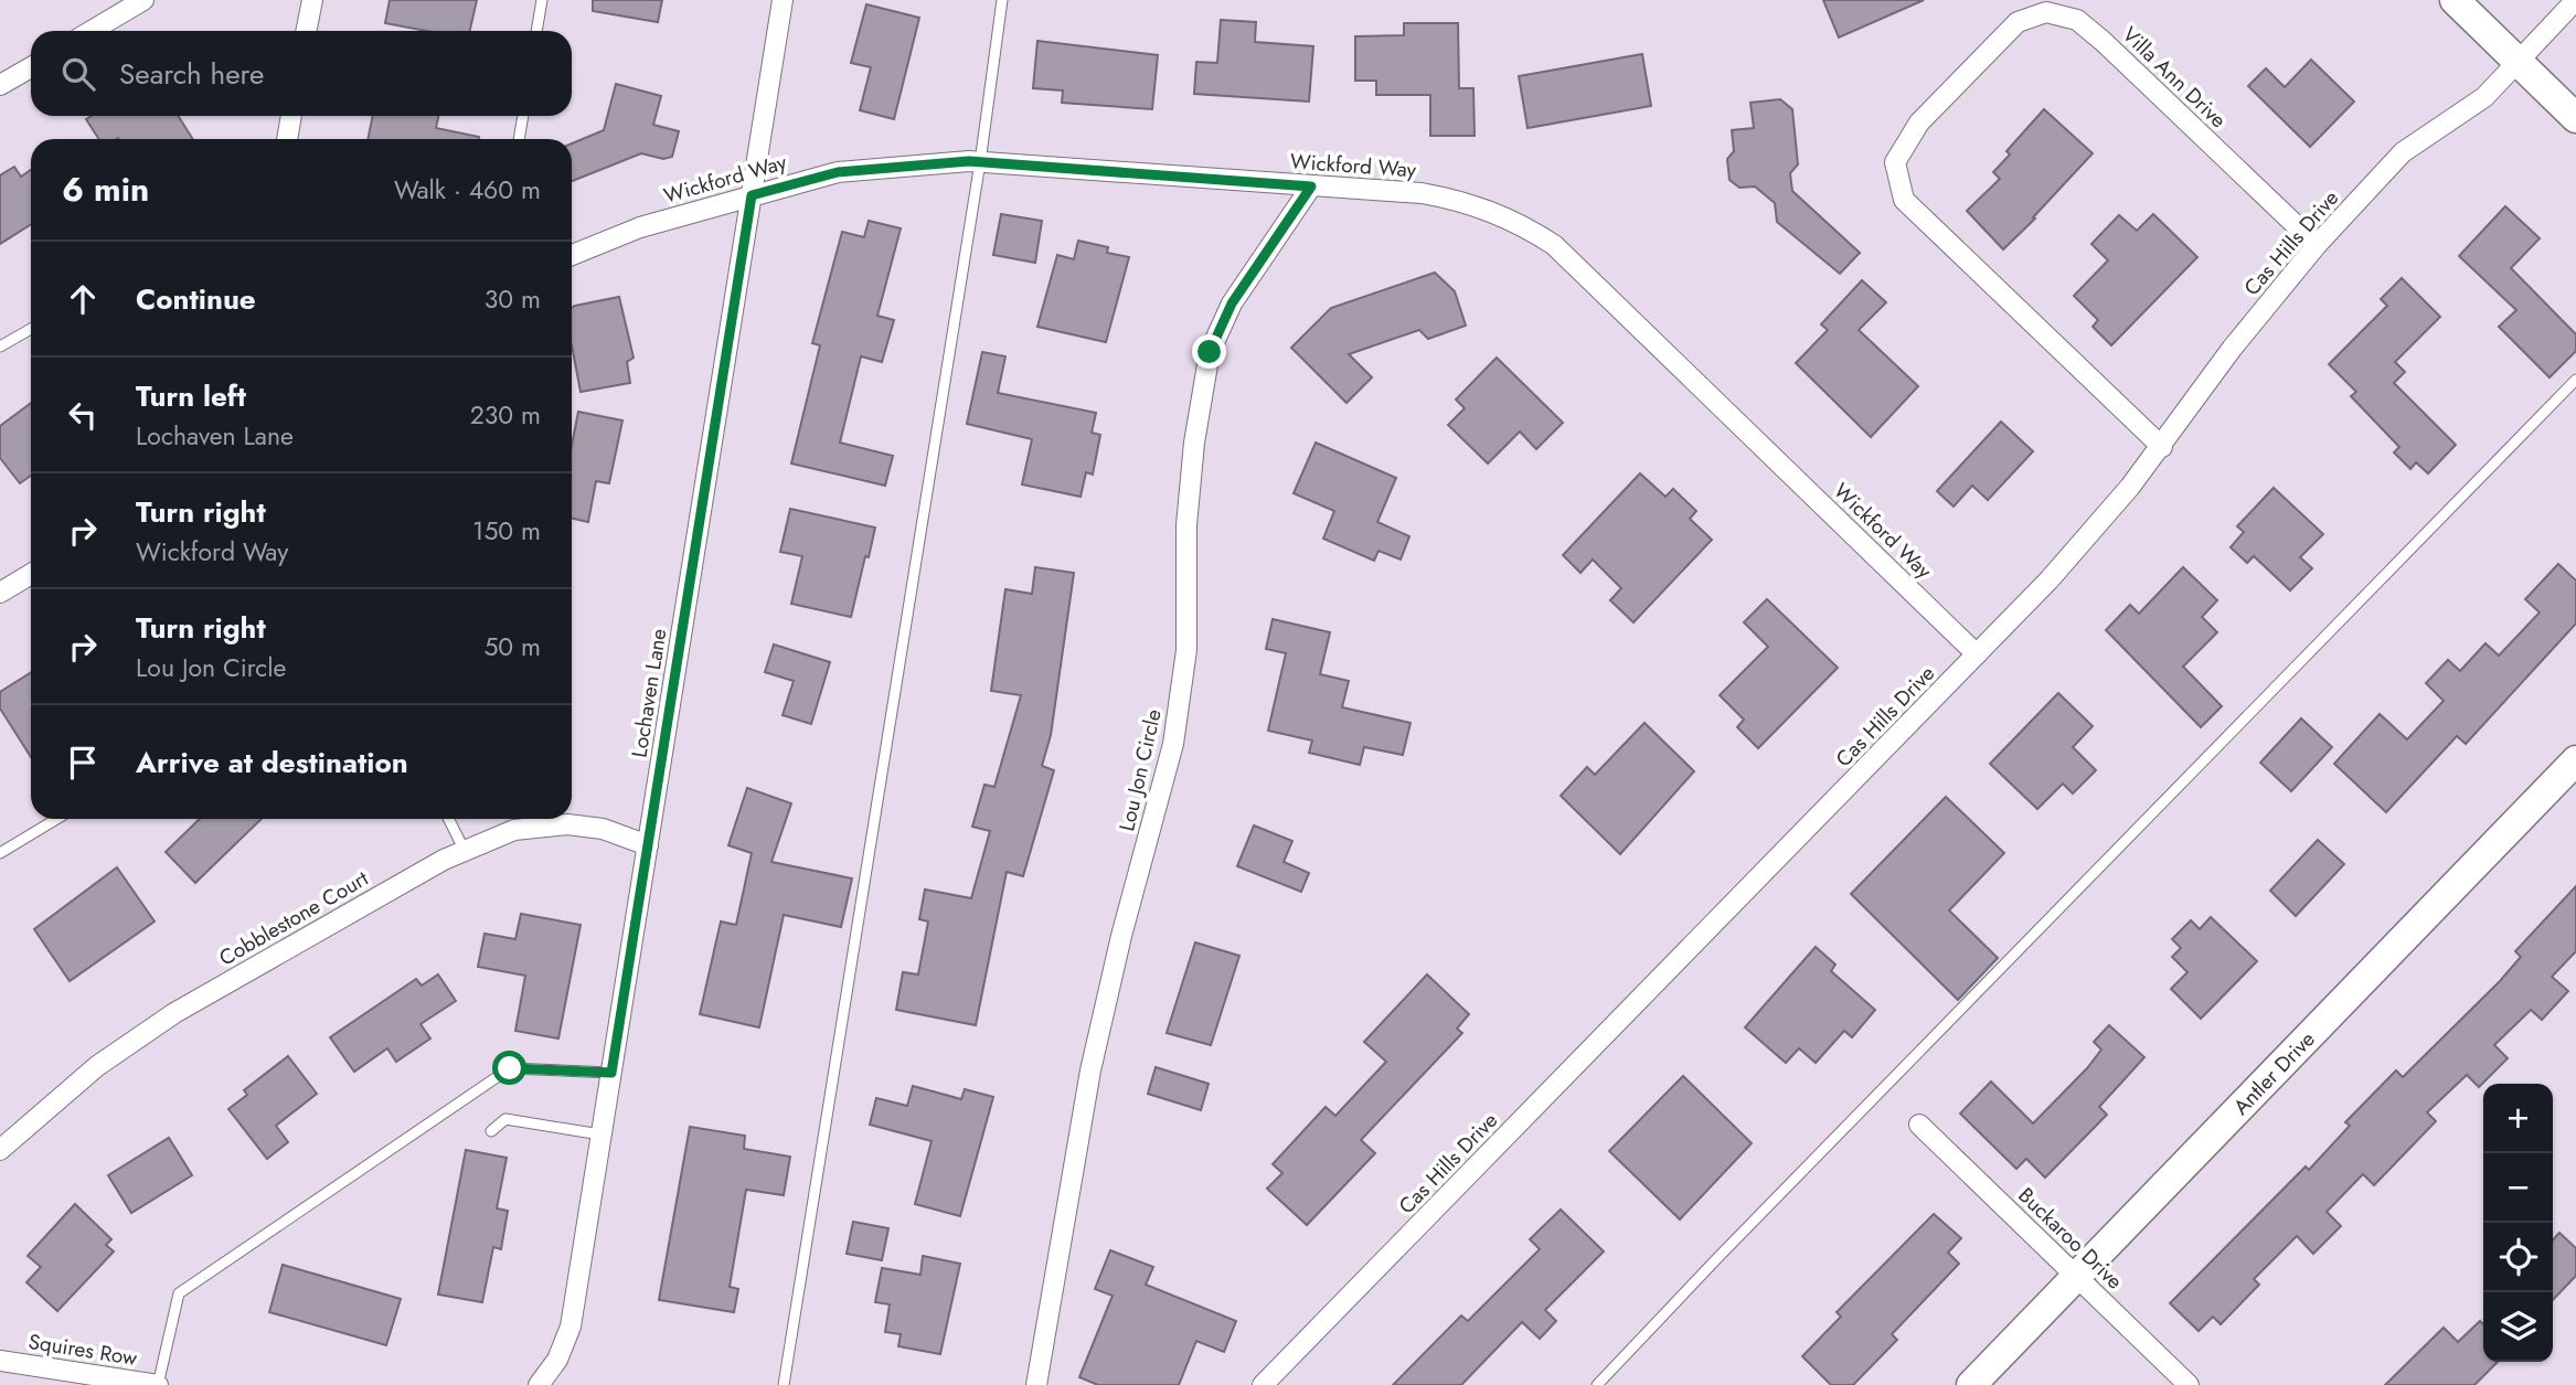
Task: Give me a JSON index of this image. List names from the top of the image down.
{
  "streets": {
    "street": [
      "Villa Ann Drive",
      "Wickford Way",
      "Cas Hills Drive",
      "Lochaven Lane",
      "Lou Jon Circle",
      "Cobblestone Court",
      "Antler Drive",
      "Buckaroo Drive",
      "Squires Row"
    ]
  },
  "crossings": [
    ["Villa Ann Drive", "Cas Hills Drive"],
    ["Wickford Way", "Cas Hills Drive"],
    ["Wickford Way", "Lochaven Lane"],
    ["Wickford Way", "Lou Jon Circle"],
    ["Lochaven Lane", "Cobblestone Court"],
    ["Antler Drive", "Buckaroo Drive"]
  ],
  "page": {
    "search": "Search here",
    "heading": ["6 min", "Walk · 460 m"],
    "list": [
      ["Continue", "30 m"],
      ["Turn left", "Lochaven Lane", "230 m"],
      ["Turn right", "Wickford Way", "150 m"],
      ["Turn right", "Lou Jon Circle", "50 m"],
      "Arrive at destination"
    ],
    "map_buttons": ["+", "−"]
  }
}
